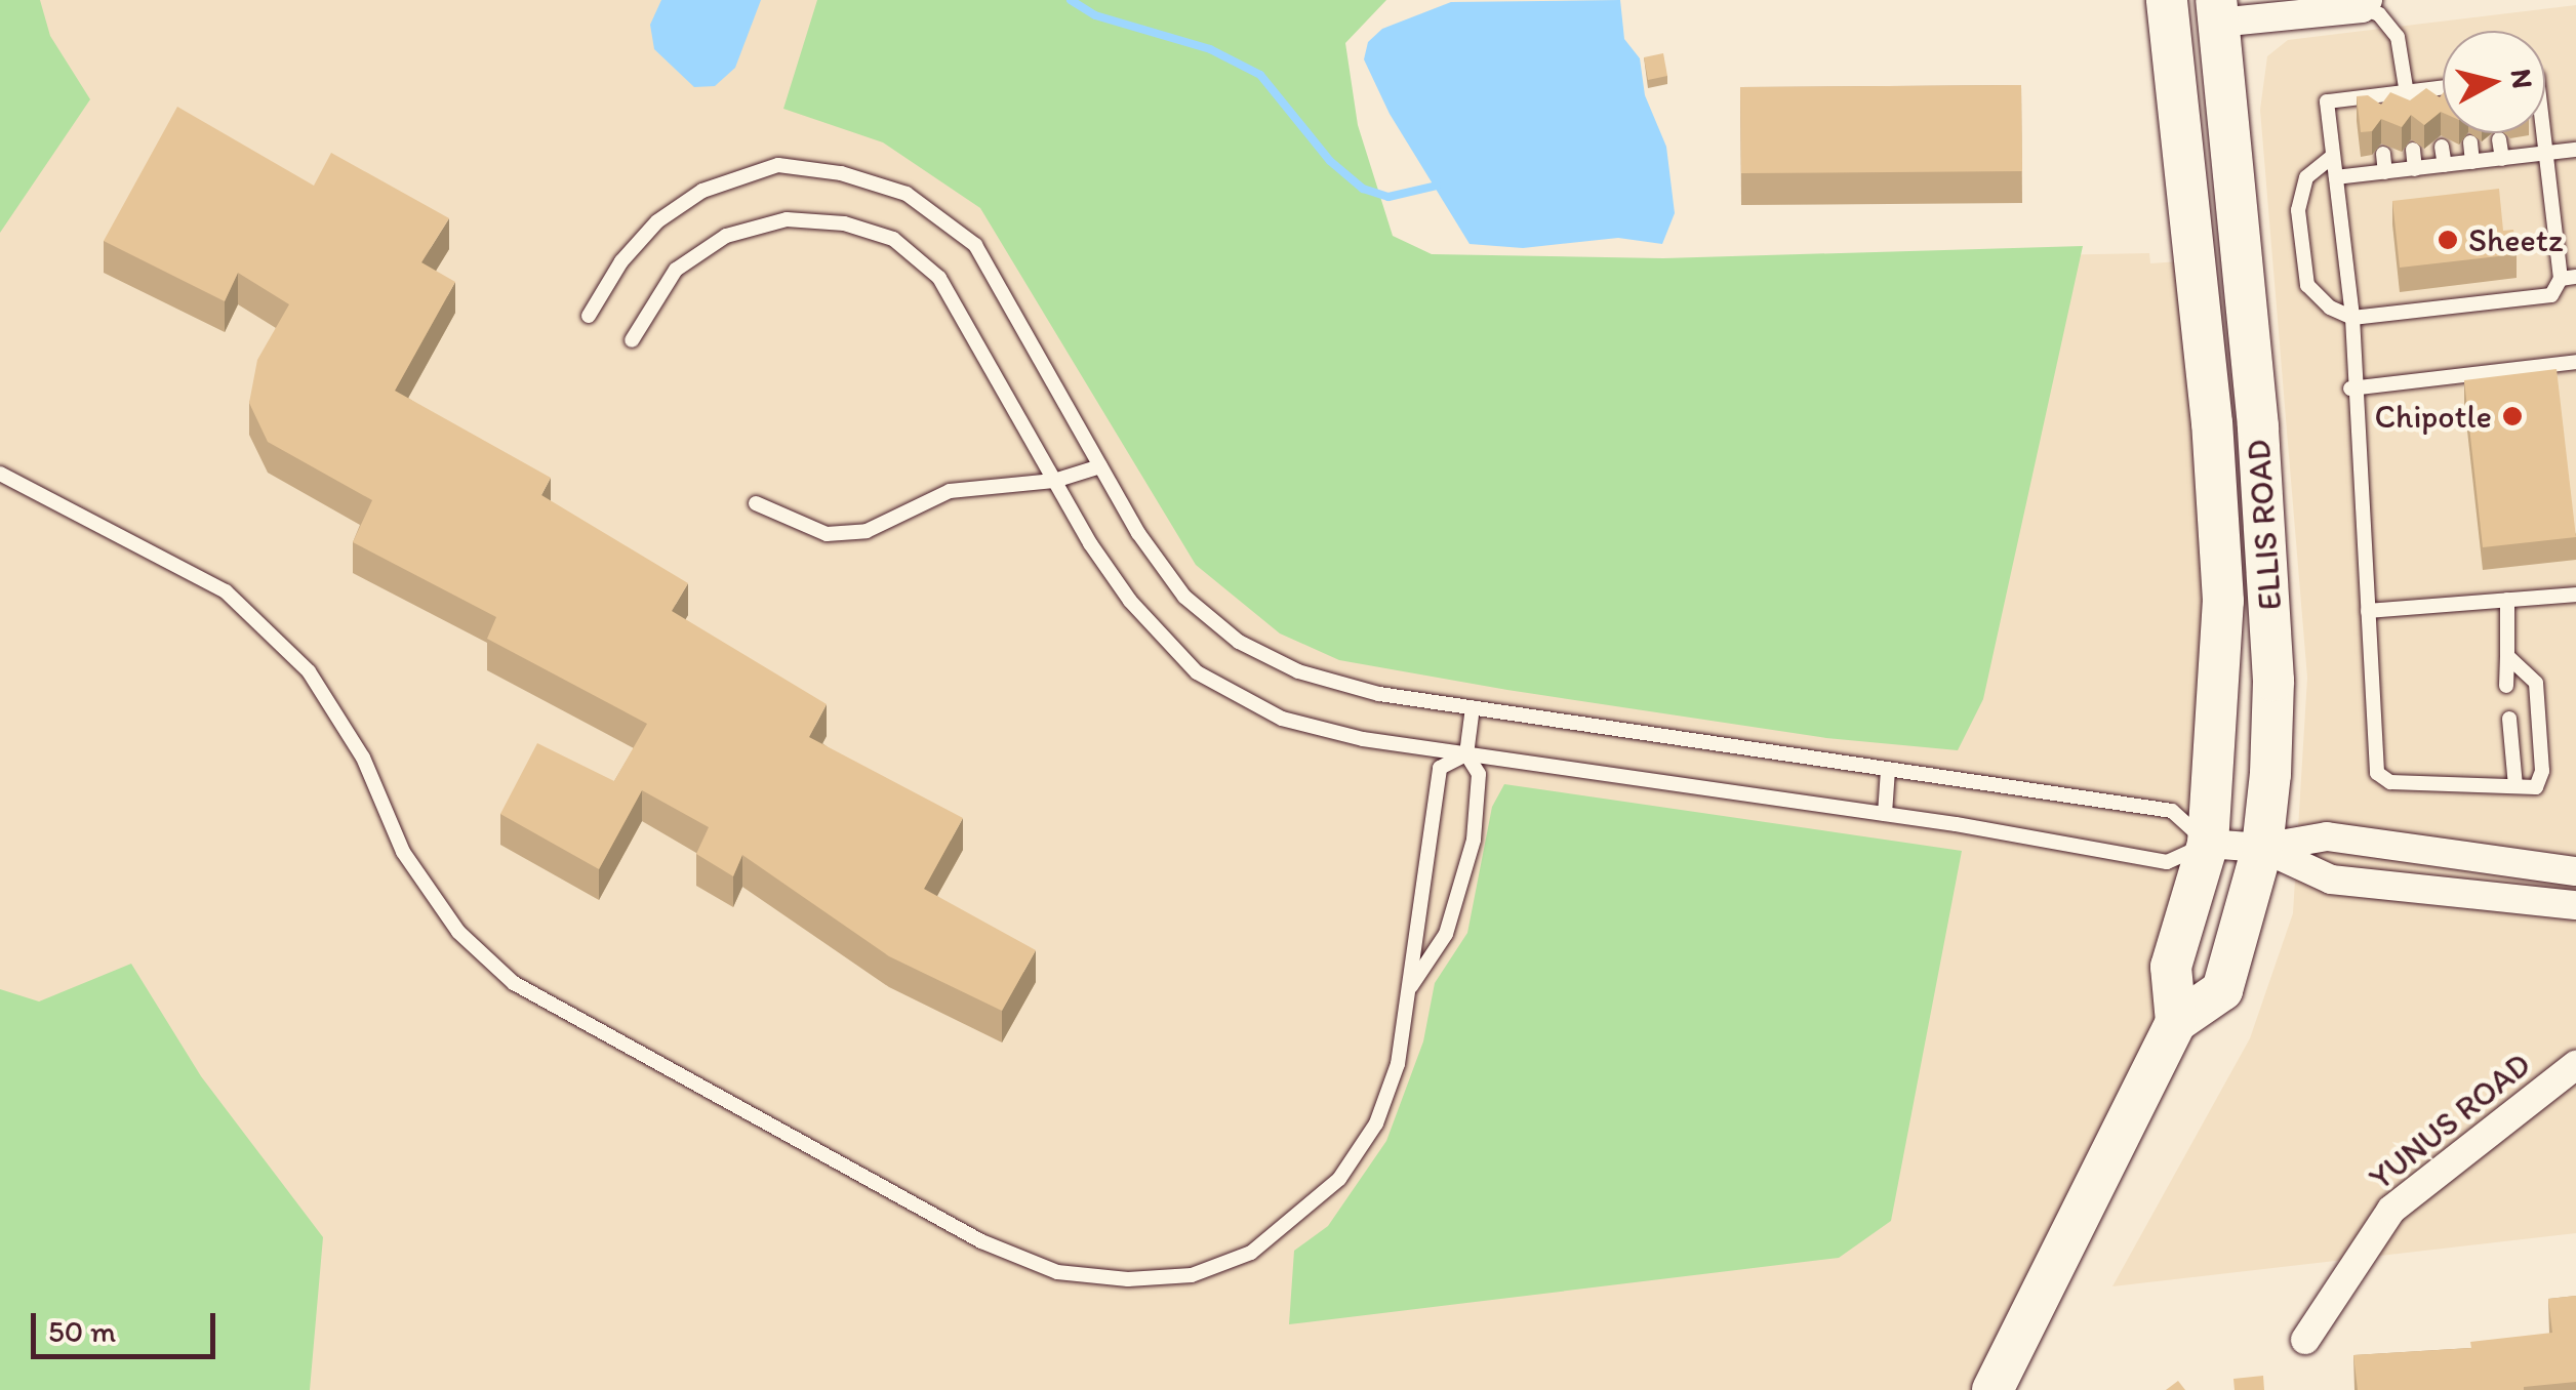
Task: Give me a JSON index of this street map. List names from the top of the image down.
{
  "streets": {
    "main road": ["ELLIS ROAD"],
    "street": ["YUNUS ROAD"]
  },
  "places": ["Sheetz", "Chipotle"],
  "scale_bar": "50 m",
  "north": "right"
}
